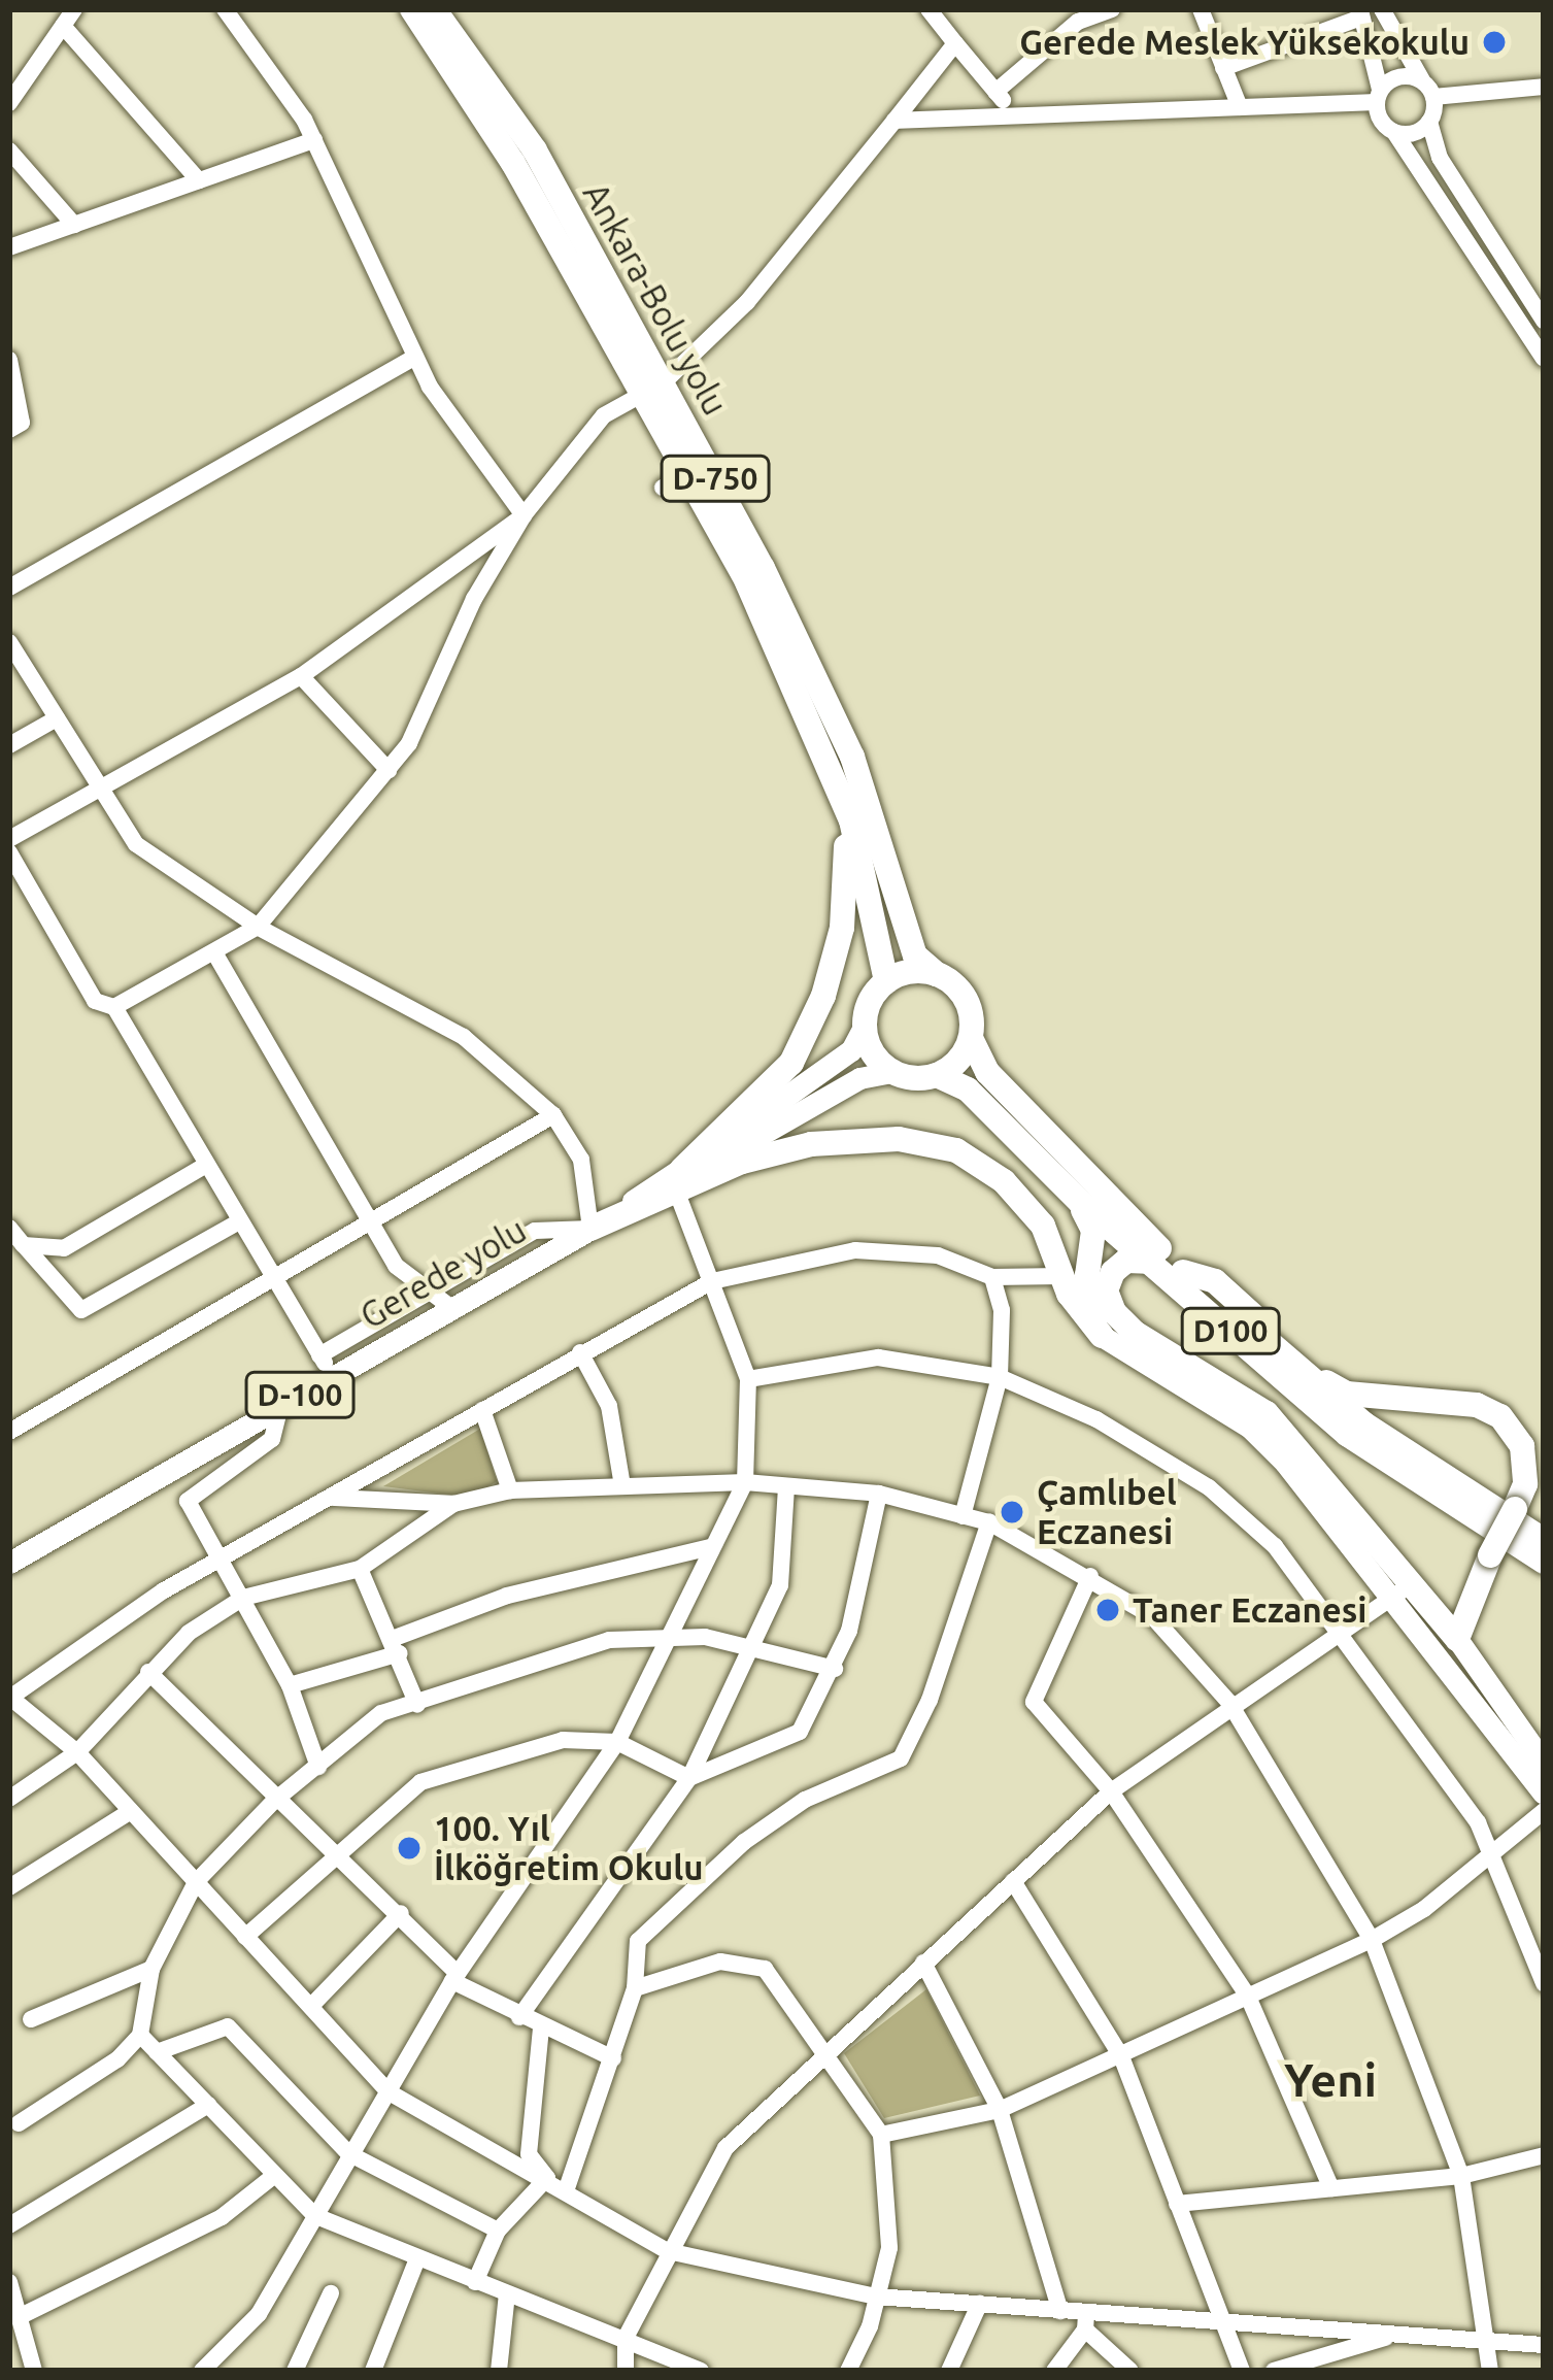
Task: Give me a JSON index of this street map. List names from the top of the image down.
{
  "streets": {
    "highway": ["Ankara-Bolu yolu", "D-750", "D100"],
    "main road": ["Gerede yolu", "D-100"]
  },
  "crossings": [
    ["Ankara-Bolu yolu", "D100"]
  ],
  "districts": ["Yeni"],
  "places": [
    "Gerede Meslek Yüksekokulu",
    "Çamlıbel Eczanesi",
    "Taner Eczanesi",
    "100. Yıl İlköğretim Okulu"
  ]
}
